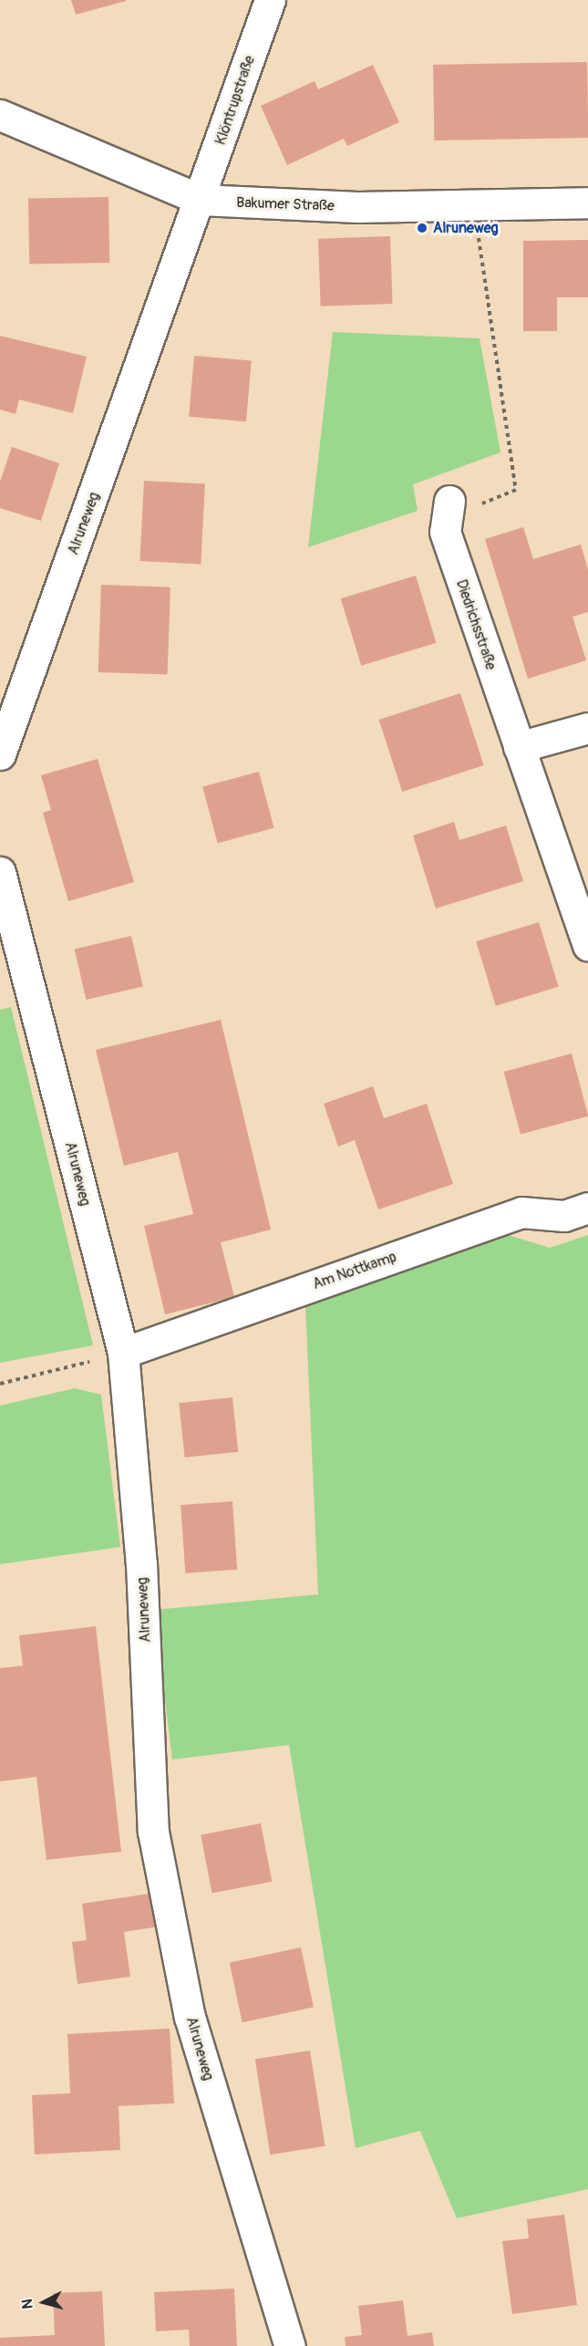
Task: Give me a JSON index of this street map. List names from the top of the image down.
{
  "streets": {
    "street": [
      "Klöntrupstraße",
      "Bakumer Straße",
      "Alruneweg",
      "Diedrichsstraße",
      "Am Nottkamp"
    ]
  },
  "crossings": [
    ["Klöntrupstraße", "Bakumer Straße"],
    ["Klöntrupstraße", "Alruneweg"],
    ["Bakumer Straße", "Alruneweg"],
    ["Alruneweg", "Am Nottkamp"]
  ],
  "places": ["Alruneweg"],
  "north": "left"
}
